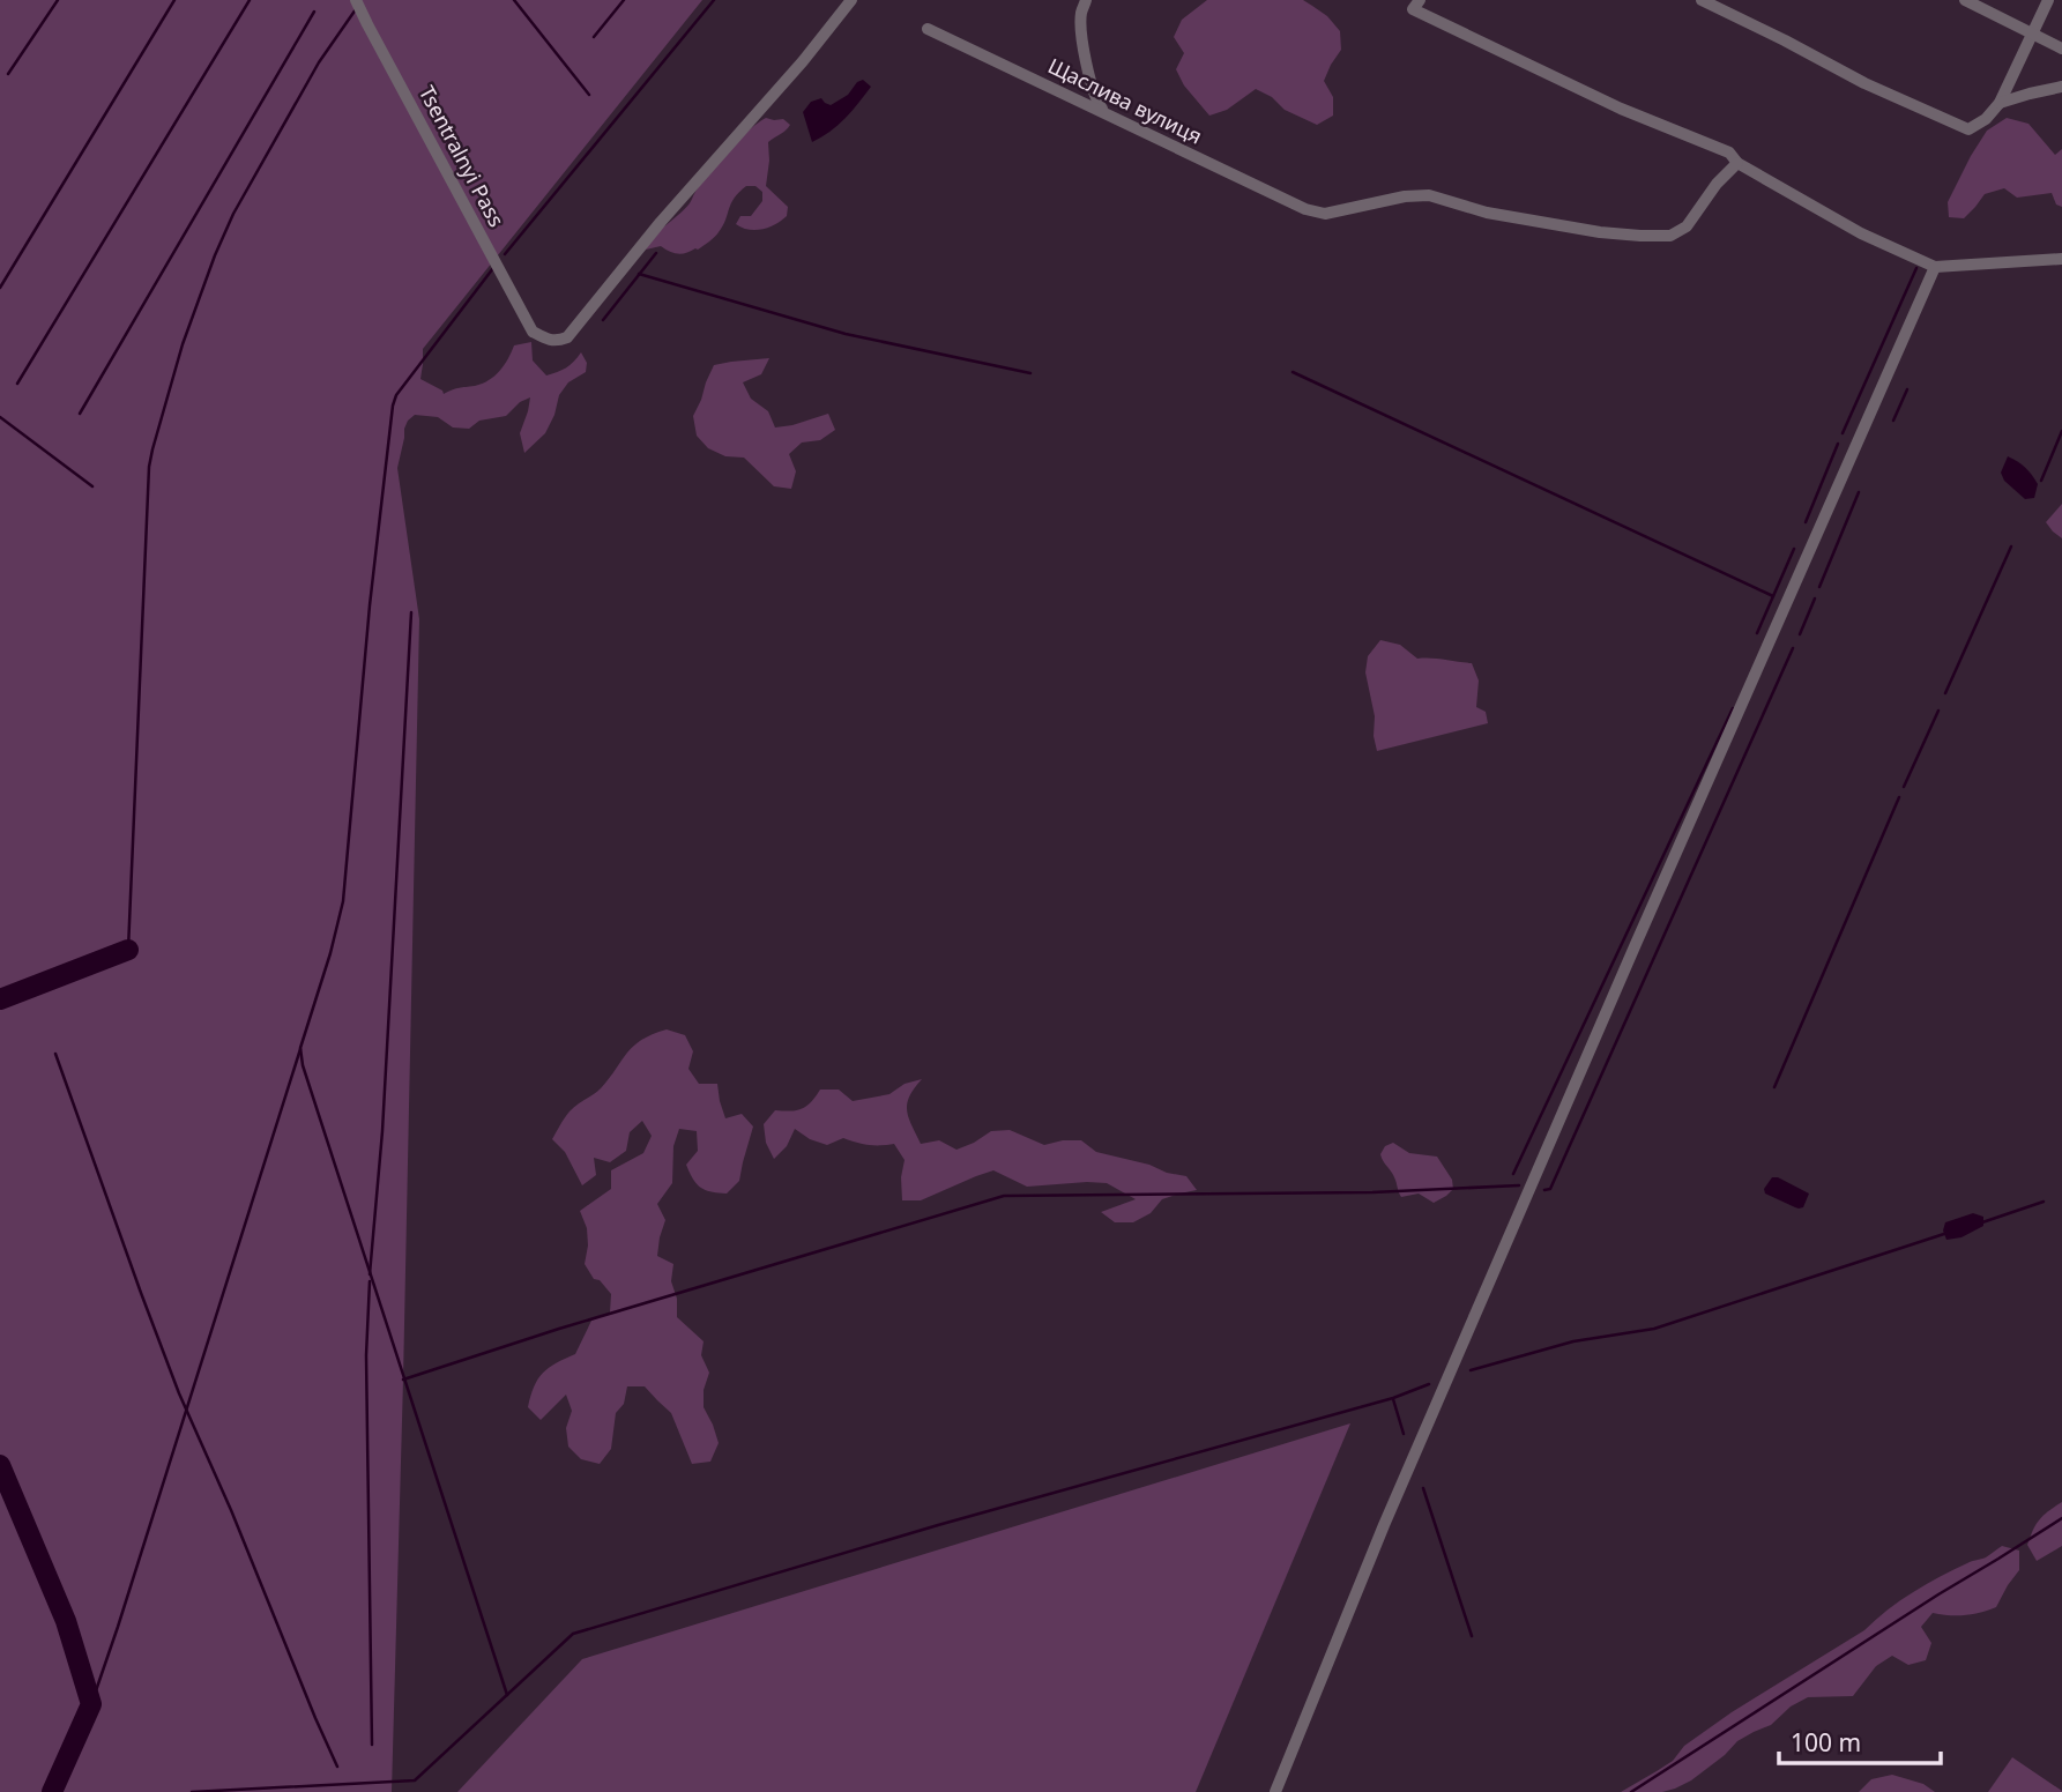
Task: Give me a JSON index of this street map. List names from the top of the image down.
{
  "streets": {
    "street": ["Щаслива вулиця", "Tsentralnyi Pass"]
  },
  "scale_bar": "100 m"
}
